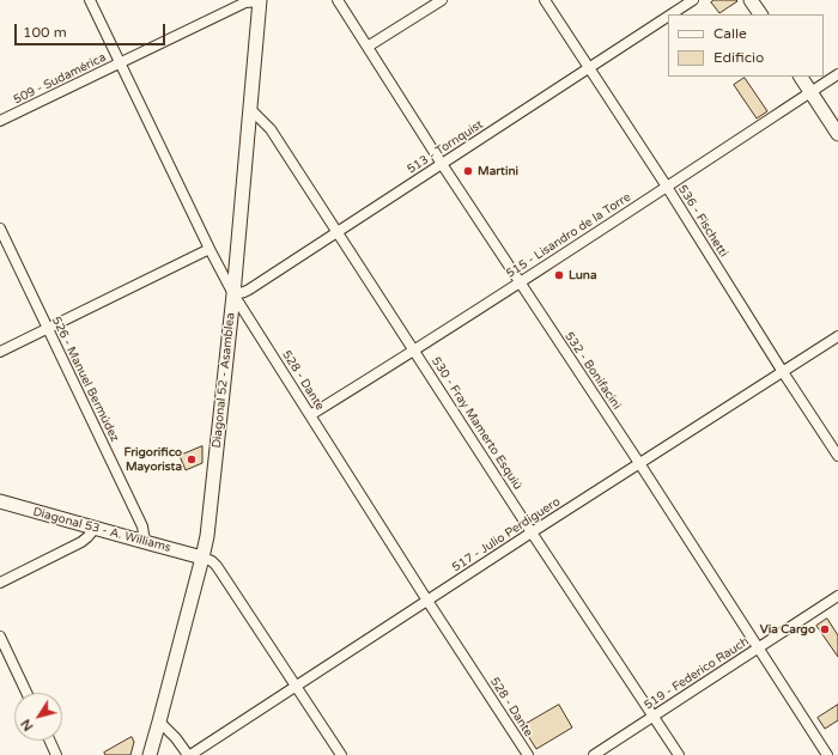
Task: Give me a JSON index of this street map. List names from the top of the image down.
{
  "streets": {
    "street": [
      "509 - Sudamérica",
      "513 - Tornquist",
      "536 - Fischetti",
      "515 - Lisandro de la Torre",
      "532 - Bonifacini",
      "526 - Manuel Bermúdez",
      "Diagonal 52 - Asamblea",
      "528 - Dante",
      "530 - Fray Mamerto Esquiú",
      "Diagonal 53 - A. Williams",
      "517 - Julio Perdiguero",
      "519 - Federico Rauch"
    ]
  },
  "crossings": [
    ["509 - Sudamérica", "Diagonal 52 - Asamblea"],
    ["509 - Sudamérica", "528 - Dante"],
    ["513 - Tornquist", "536 - Fischetti"],
    ["513 - Tornquist", "532 - Bonifacini"],
    ["513 - Tornquist", "Diagonal 52 - Asamblea"],
    ["513 - Tornquist", "528 - Dante"],
    ["513 - Tornquist", "530 - Fray Mamerto Esquiú"],
    ["536 - Fischetti", "515 - Lisandro de la Torre"],
    ["536 - Fischetti", "517 - Julio Perdiguero"],
    ["515 - Lisandro de la Torre", "532 - Bonifacini"],
    ["515 - Lisandro de la Torre", "528 - Dante"],
    ["515 - Lisandro de la Torre", "530 - Fray Mamerto Esquiú"],
    ["532 - Bonifacini", "517 - Julio Perdiguero"],
    ["532 - Bonifacini", "519 - Federico Rauch"],
    ["526 - Manuel Bermúdez", "Diagonal 53 - A. Williams"],
    ["Diagonal 52 - Asamblea", "528 - Dante"],
    ["Diagonal 52 - Asamblea", "530 - Fray Mamerto Esquiú"],
    ["Diagonal 52 - Asamblea", "Diagonal 53 - A. Williams"],
    ["528 - Dante", "517 - Julio Perdiguero"],
    ["530 - Fray Mamerto Esquiú", "517 - Julio Perdiguero"],
    ["530 - Fray Mamerto Esquiú", "519 - Federico Rauch"]
  ],
  "places": [
    "Martini",
    "Luna",
    "Frigorifico Mayorista",
    "Via Cargo"
  ],
  "legend": ["Calle", "Edificio"],
  "scale_bar": "100 m",
  "north": "bottom left"
}
